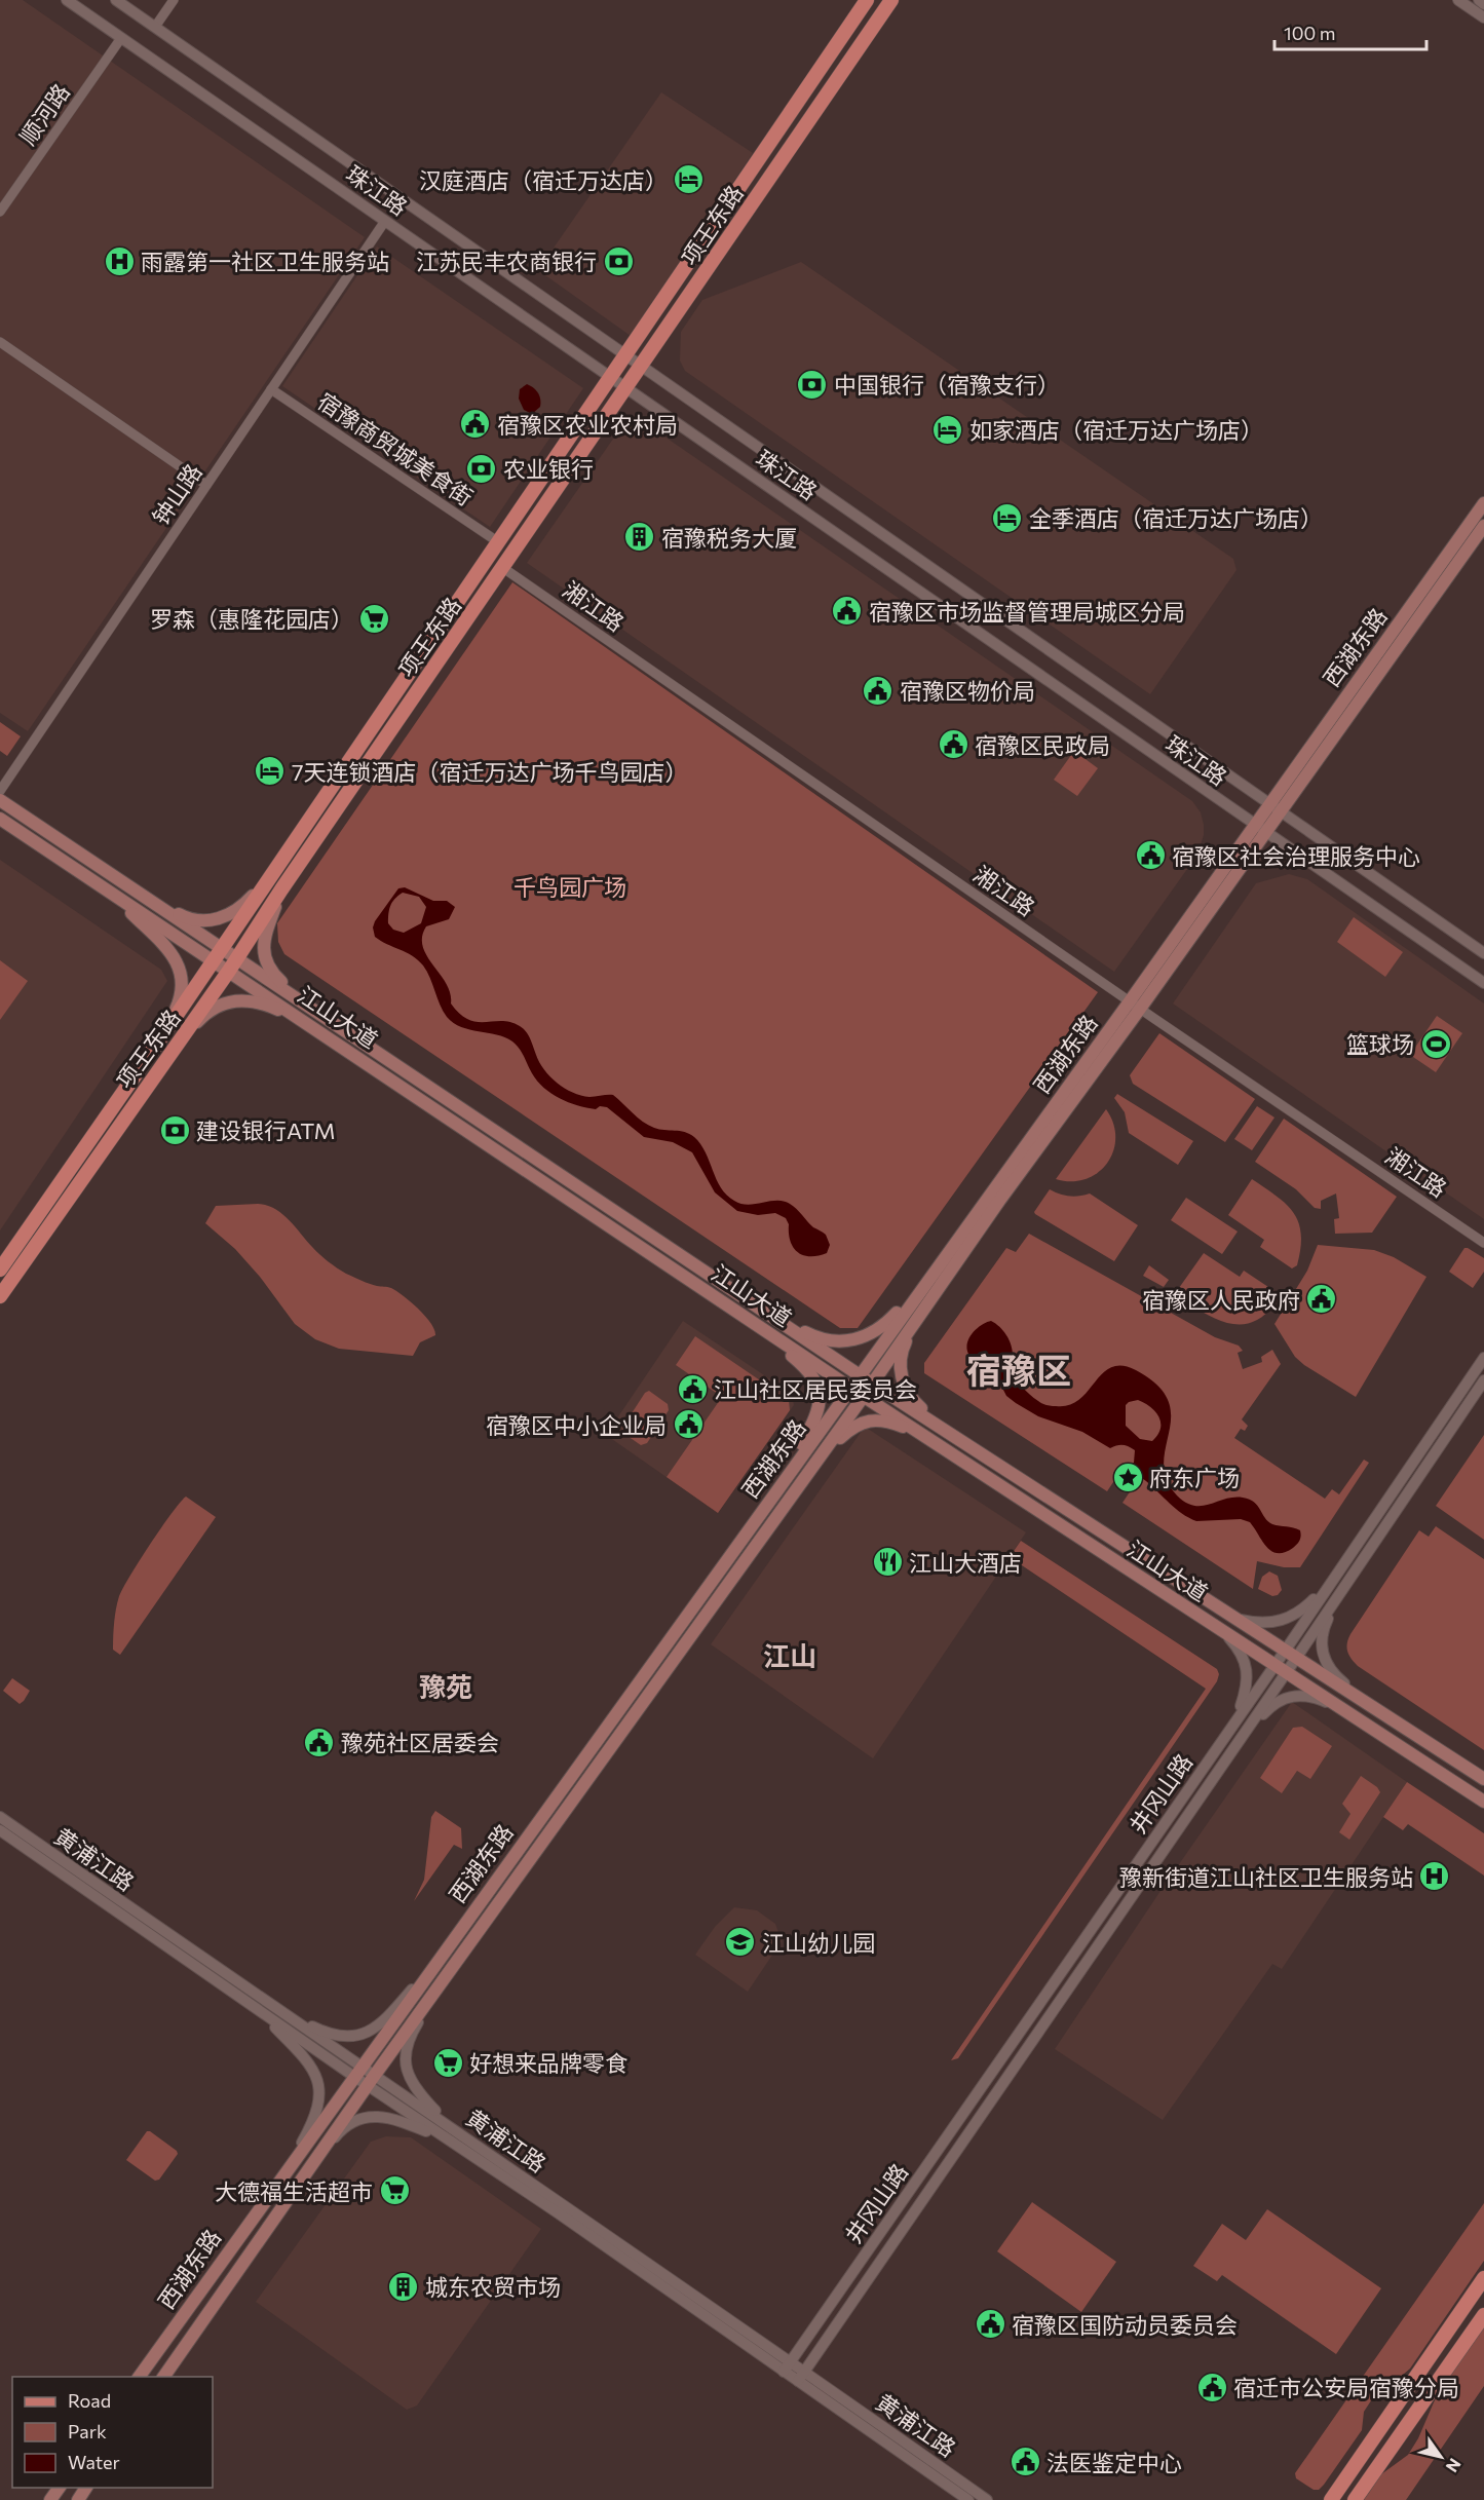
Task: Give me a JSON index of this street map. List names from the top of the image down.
{
  "streets": {
    "main road": ["项王东路", "西湖东路", "江山大道"],
    "street": [
      "顺河路",
      "珠江路",
      "宿豫商贸城美食街",
      "钟山路",
      "湘江路",
      "井冈山路",
      "黄浦江路"
    ]
  },
  "crossings": [
    ["顺河路", "珠江路"],
    ["珠江路", "项王东路"],
    ["珠江路", "钟山路"],
    ["珠江路", "西湖东路"],
    ["项王东路", "宿豫商贸城美食街"],
    ["项王东路", "湘江路"],
    ["项王东路", "江山大道"],
    ["宿豫商贸城美食街", "钟山路"],
    ["湘江路", "西湖东路"],
    ["西湖东路", "江山大道"],
    ["西湖东路", "黄浦江路"],
    ["江山大道", "井冈山路"],
    ["井冈山路", "黄浦江路"]
  ],
  "districts": ["宿豫区", "江山", "豫苑"],
  "parks": ["千鸟园广场"],
  "places": {
    "hotel": [
      "汉庭酒店（宿迁万达店）",
      "如家酒店（宿迁万达广场店）",
      "全季酒店（宿迁万达广场店）",
      "7天连锁酒店（宿迁万达广场千鸟园店）"
    ],
    "hospital": ["雨露第一社区卫生服务站", "豫新街道江山社区卫生服务站"],
    "bank": [
      "江苏民丰农商银行",
      "中国银行（宿豫支行）",
      "农业银行",
      "建设银行ATM"
    ],
    "public building": [
      "宿豫区农业农村局",
      "宿豫区市场监督管理局城区分局",
      "宿豫区物价局",
      "宿豫区民政局",
      "宿豫区社会治理服务中心",
      "宿豫区人民政府",
      "江山社区居民委员会",
      "宿豫区中小企业局",
      "豫苑社区居委会",
      "宿豫区国防动员委员会",
      "宿迁市公安局宿豫分局",
      "法医鉴定中心"
    ],
    "building": ["宿豫税务大厦", "城东农贸市场"],
    "supermarket": ["罗森（惠隆花园店）", "好想来品牌零食", "大德福生活超市"],
    "sports": ["篮球场"],
    "place": ["府东广场"],
    "restaurant": ["江山大酒店"],
    "school or university": ["江山幼儿园"]
  },
  "legend": ["Road", "Park", "Water"],
  "scale_bar": "100 m",
  "north": "bottom right"
}
